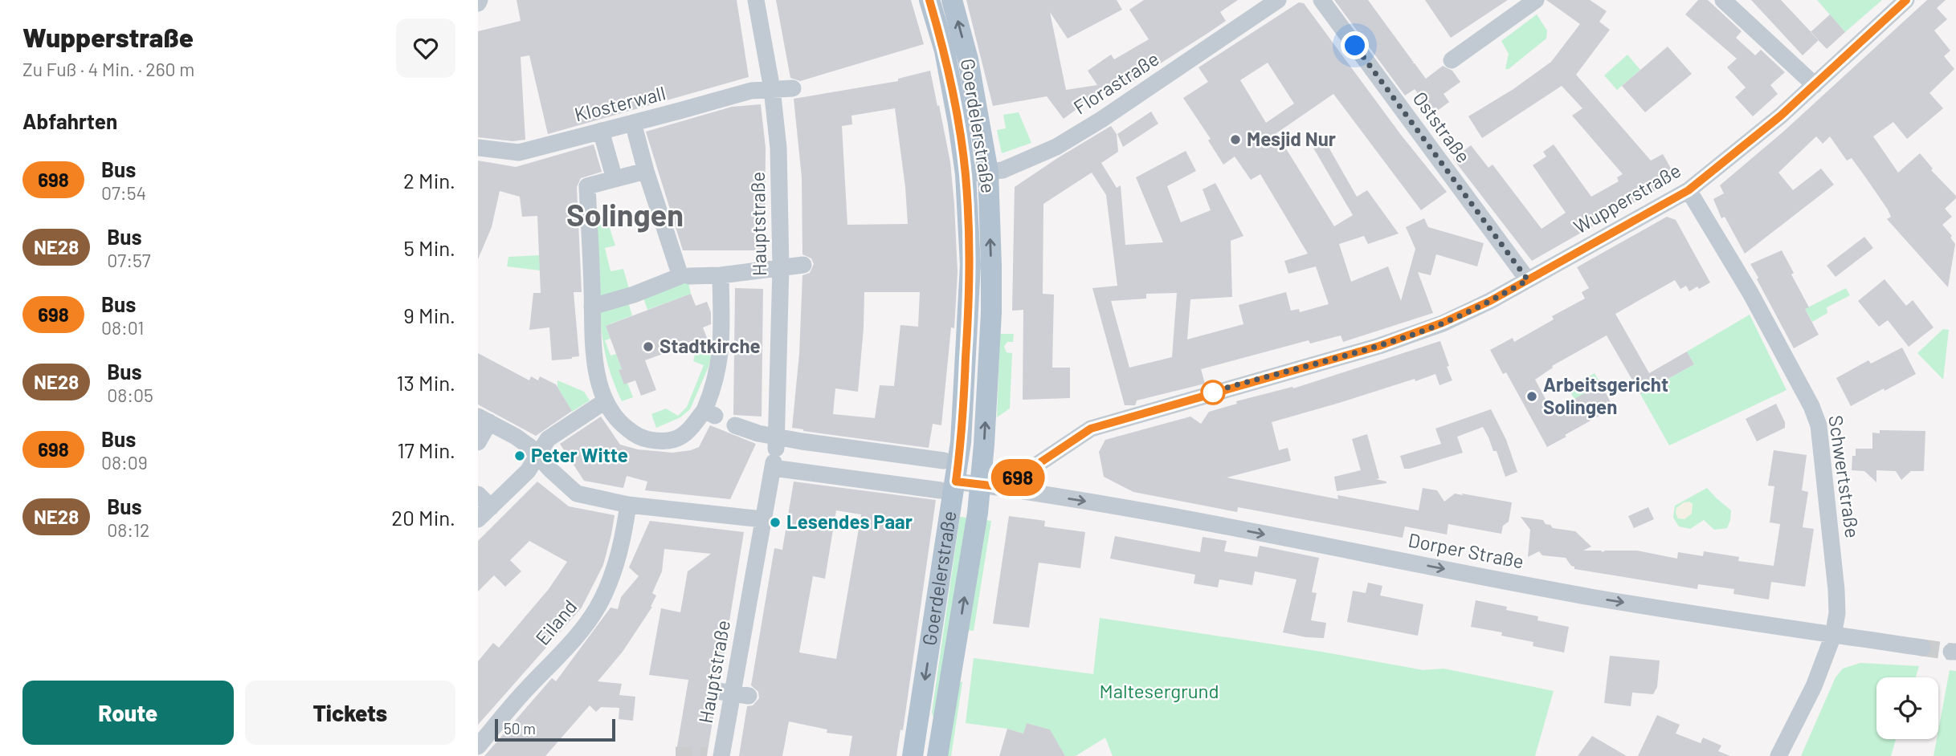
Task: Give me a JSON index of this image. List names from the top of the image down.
{
  "streets": {
    "main road": ["Goerdelerstraße"],
    "street": [
      "Florastraße",
      "Klosterwall",
      "Oststraße",
      "Wupperstraße",
      "Hauptstraße",
      "Schwertstraße",
      "Dorper Straße",
      "Eiland"
    ]
  },
  "crossings": [
    ["Florastraße", "Goerdelerstraße"],
    ["Klosterwall", "Hauptstraße"],
    ["Oststraße", "Wupperstraße"],
    ["Wupperstraße", "Schwertstraße"],
    ["Wupperstraße", "Dorper Straße"],
    ["Schwertstraße", "Dorper Straße"]
  ],
  "one_way": ["Dorper Straße"],
  "districts": ["Solingen"],
  "parks": ["Maltesergrund"],
  "places": [
    "Mesjid Nur",
    "Stadtkirche",
    "Arbeitsgericht Solingen",
    "Peter Witte",
    "Lesendes Paar"
  ],
  "lines": ["bus line 698"],
  "scale_bar": "50 m",
  "page": {
    "heading": [
      ["Wupperstraße", "Zu Fuß · 4 Min. · 260 m"],
      "Abfahrten"
    ],
    "on_map": "698",
    "list": [
      {
        "mark": "698",
        "name": "Bus",
        "note": "07:54",
        "value": "2 Min."
      },
      {
        "mark": "NE28",
        "name": "Bus",
        "note": "07:57",
        "value": "5 Min."
      },
      {
        "mark": "698",
        "name": "Bus",
        "note": "08:01",
        "value": "9 Min."
      },
      {
        "mark": "NE28",
        "name": "Bus",
        "note": "08:05",
        "value": "13 Min."
      },
      {
        "mark": "698",
        "name": "Bus",
        "note": "08:09",
        "value": "17 Min."
      },
      {
        "mark": "NE28",
        "name": "Bus",
        "note": "08:12",
        "value": "20 Min."
      }
    ],
    "buttons": ["Route", "Tickets"],
    "scale": "50 m"
  }
}
